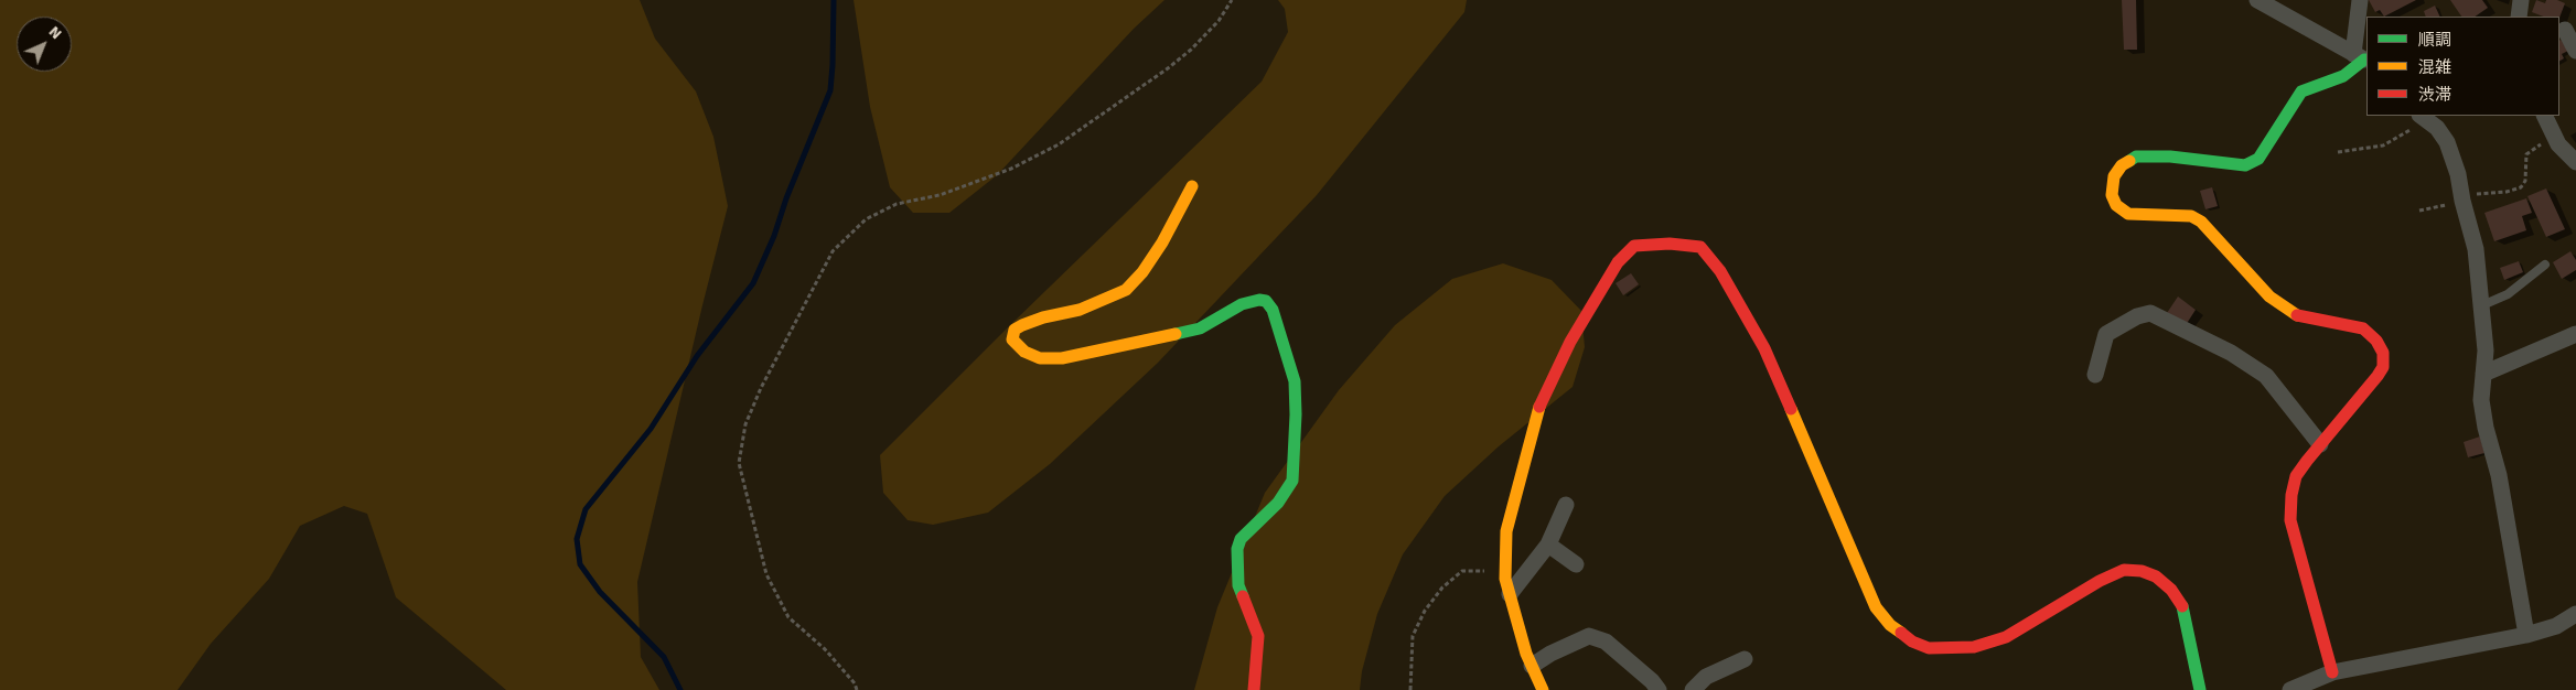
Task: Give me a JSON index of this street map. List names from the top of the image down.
{
  "legend": ["順調", "混雑", "渋滞"],
  "north": "top right"
}
